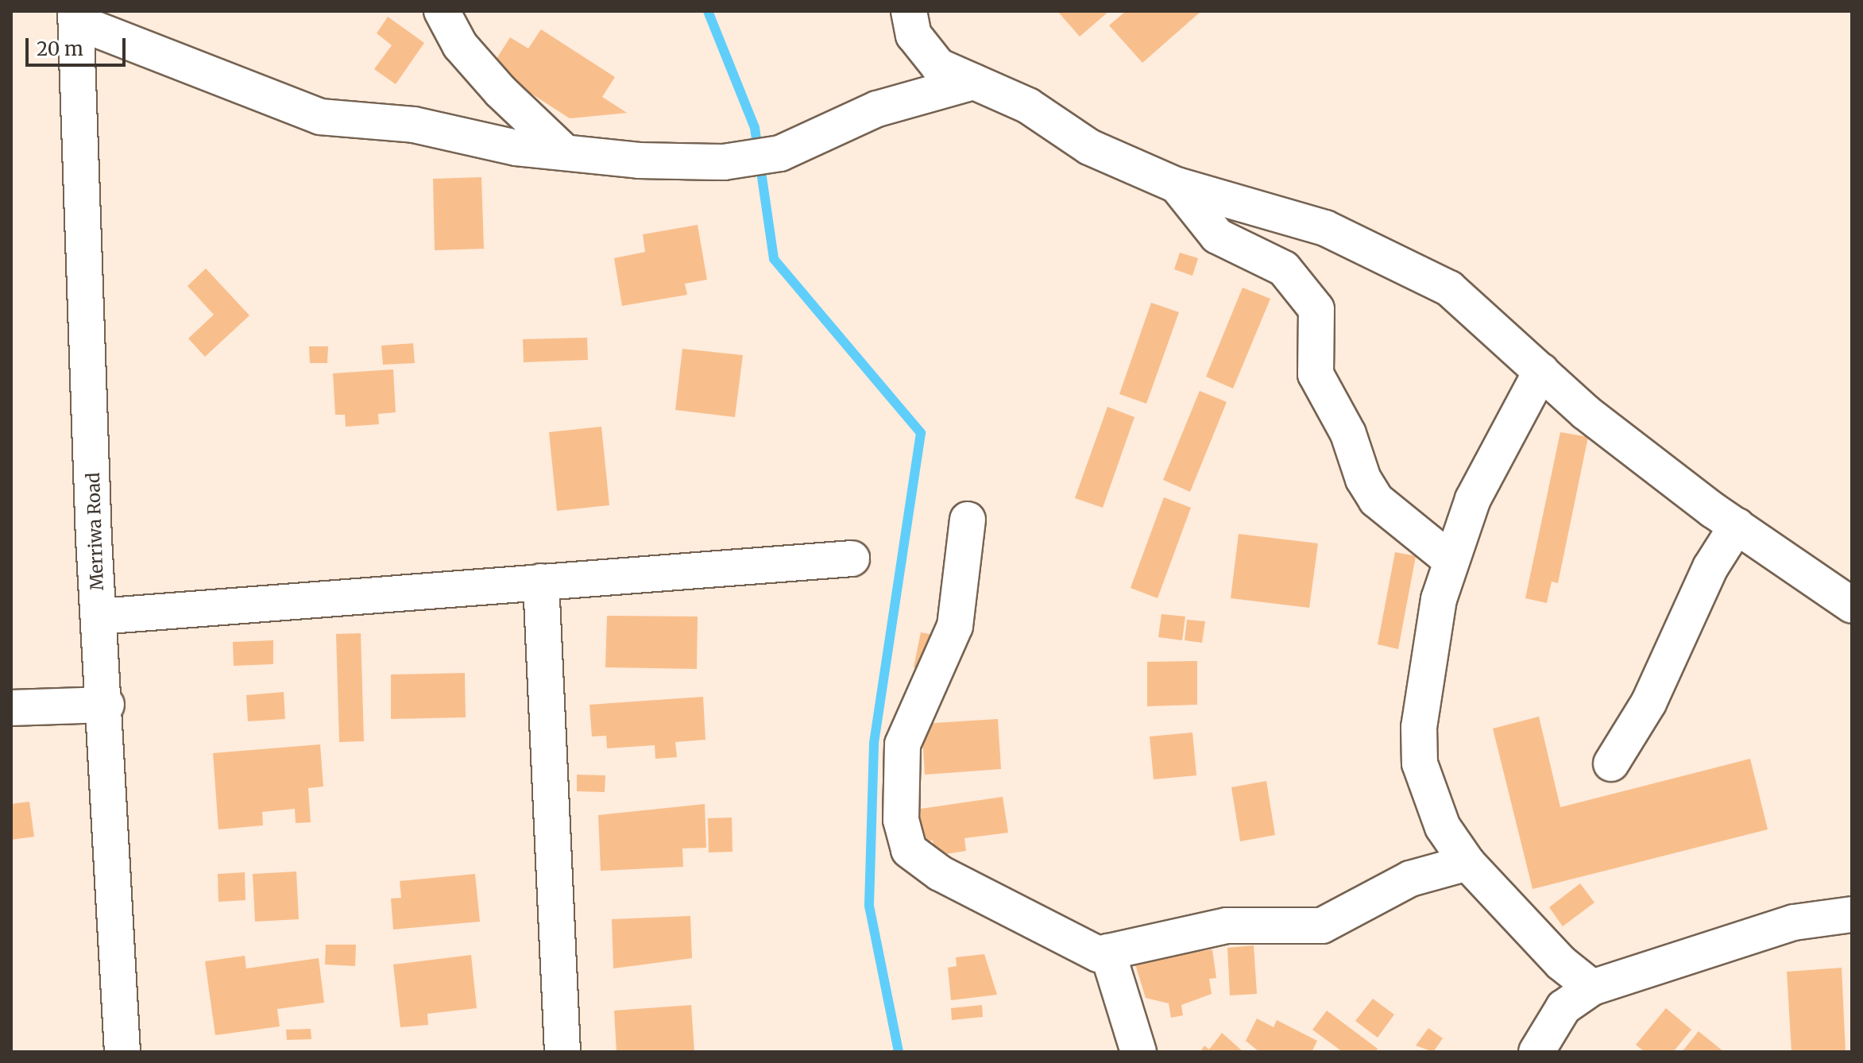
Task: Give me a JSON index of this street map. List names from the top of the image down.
{
  "streets": {
    "street": ["Merriwa Road"]
  },
  "scale_bar": "20 m"
}
